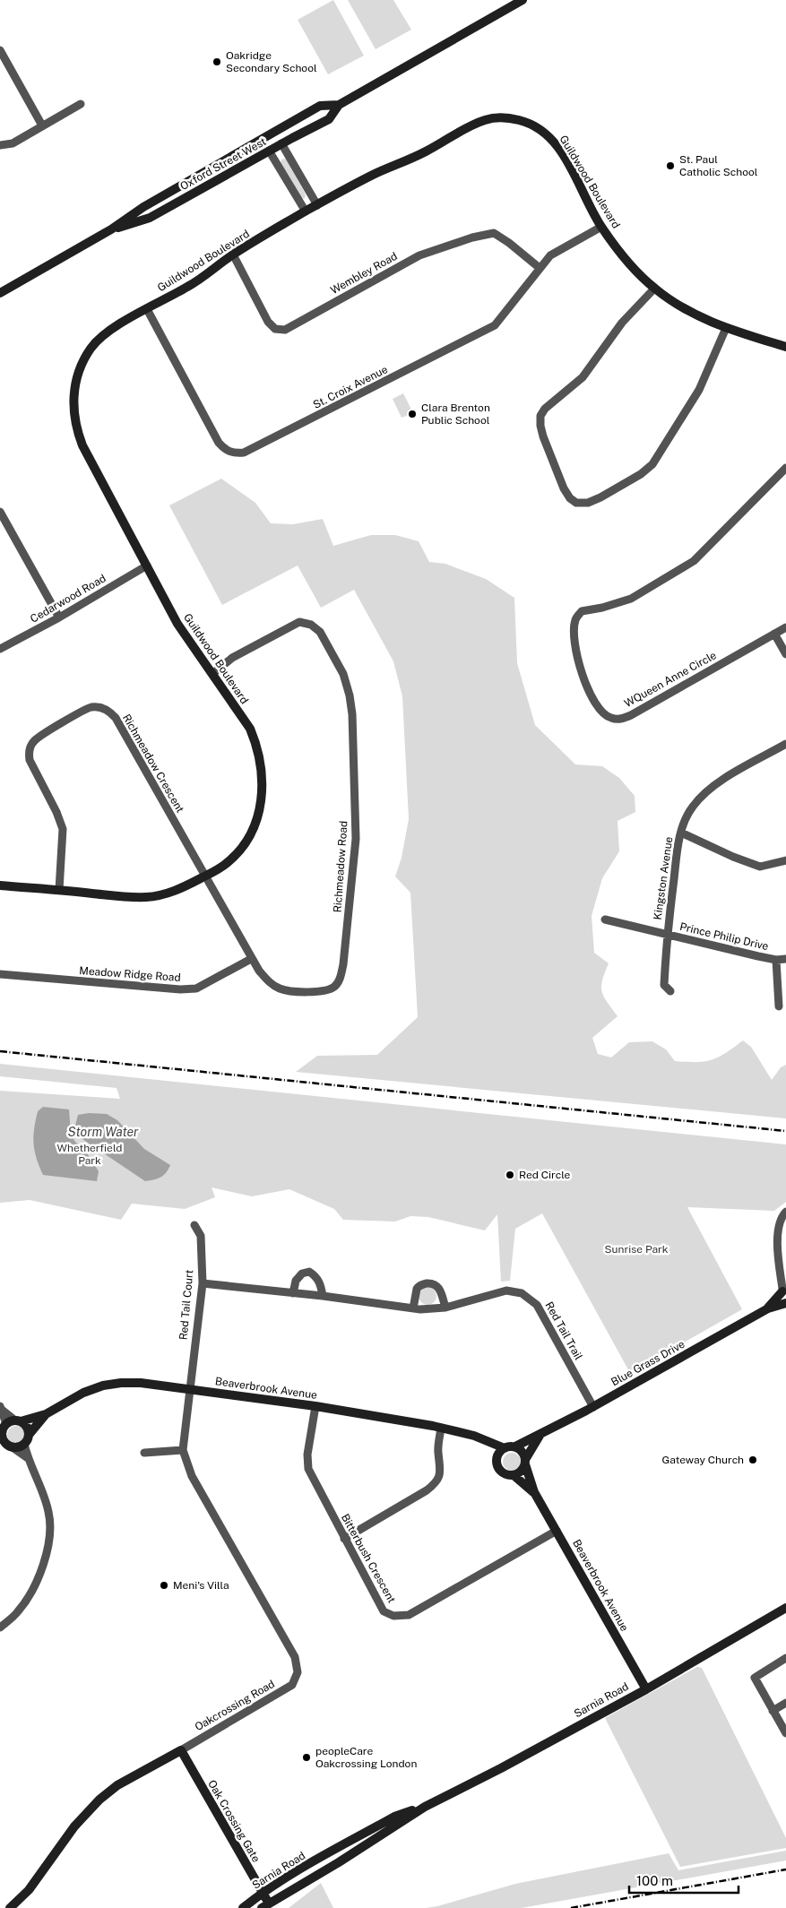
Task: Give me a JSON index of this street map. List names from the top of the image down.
{
  "streets": {
    "street": [
      "Oxford Street West",
      "Guildwood Boulevard",
      "Wembley Road",
      "St. Croix Avenue",
      "Cedarwood Road",
      "WQueen Anne Circle",
      "Richmeadow Crescent",
      "Richmeadow Road",
      "Kingston Avenue",
      "Prince Philip Drive",
      "Meadow Ridge Road",
      "Red Tail Court",
      "Red Tail Trail",
      "Blue Grass Drive",
      "Beaverbrook Avenue",
      "Bitterbush Crescent",
      "Sarnia Road",
      "Oakcrossing Road",
      "Oak Crossing Gate"
    ]
  },
  "crossings": [
    ["Guildwood Boulevard", "Wembley Road"],
    ["Guildwood Boulevard", "St. Croix Avenue"],
    ["Guildwood Boulevard", "Cedarwood Road"],
    ["Guildwood Boulevard", "Richmeadow Crescent"],
    ["Guildwood Boulevard", "Richmeadow Road"],
    ["Wembley Road", "St. Croix Avenue"],
    ["Richmeadow Crescent", "Richmeadow Road"],
    ["Richmeadow Road", "Meadow Ridge Road"],
    ["Kingston Avenue", "Prince Philip Drive"],
    ["Red Tail Court", "Red Tail Trail"],
    ["Red Tail Court", "Beaverbrook Avenue"],
    ["Red Tail Court", "Oakcrossing Road"],
    ["Red Tail Trail", "Blue Grass Drive"],
    ["Blue Grass Drive", "Beaverbrook Avenue"],
    ["Beaverbrook Avenue", "Bitterbush Crescent"],
    ["Beaverbrook Avenue", "Sarnia Road"],
    ["Beaverbrook Avenue", "Oakcrossing Road"],
    ["Sarnia Road", "Oak Crossing Gate"],
    ["Oakcrossing Road", "Oak Crossing Gate"]
  ],
  "water": ["Storm Water"],
  "parks": ["Whetherfield Park", "Sunrise Park"],
  "places": [
    "Oakridge Secondary School",
    "St. Paul Catholic School",
    "Clara Brenton Public School",
    "Red Circle",
    "Gateway Church",
    "Meni's Villa",
    "peopleCare Oakcrossing London"
  ],
  "scale_bar": "100 m"
}
